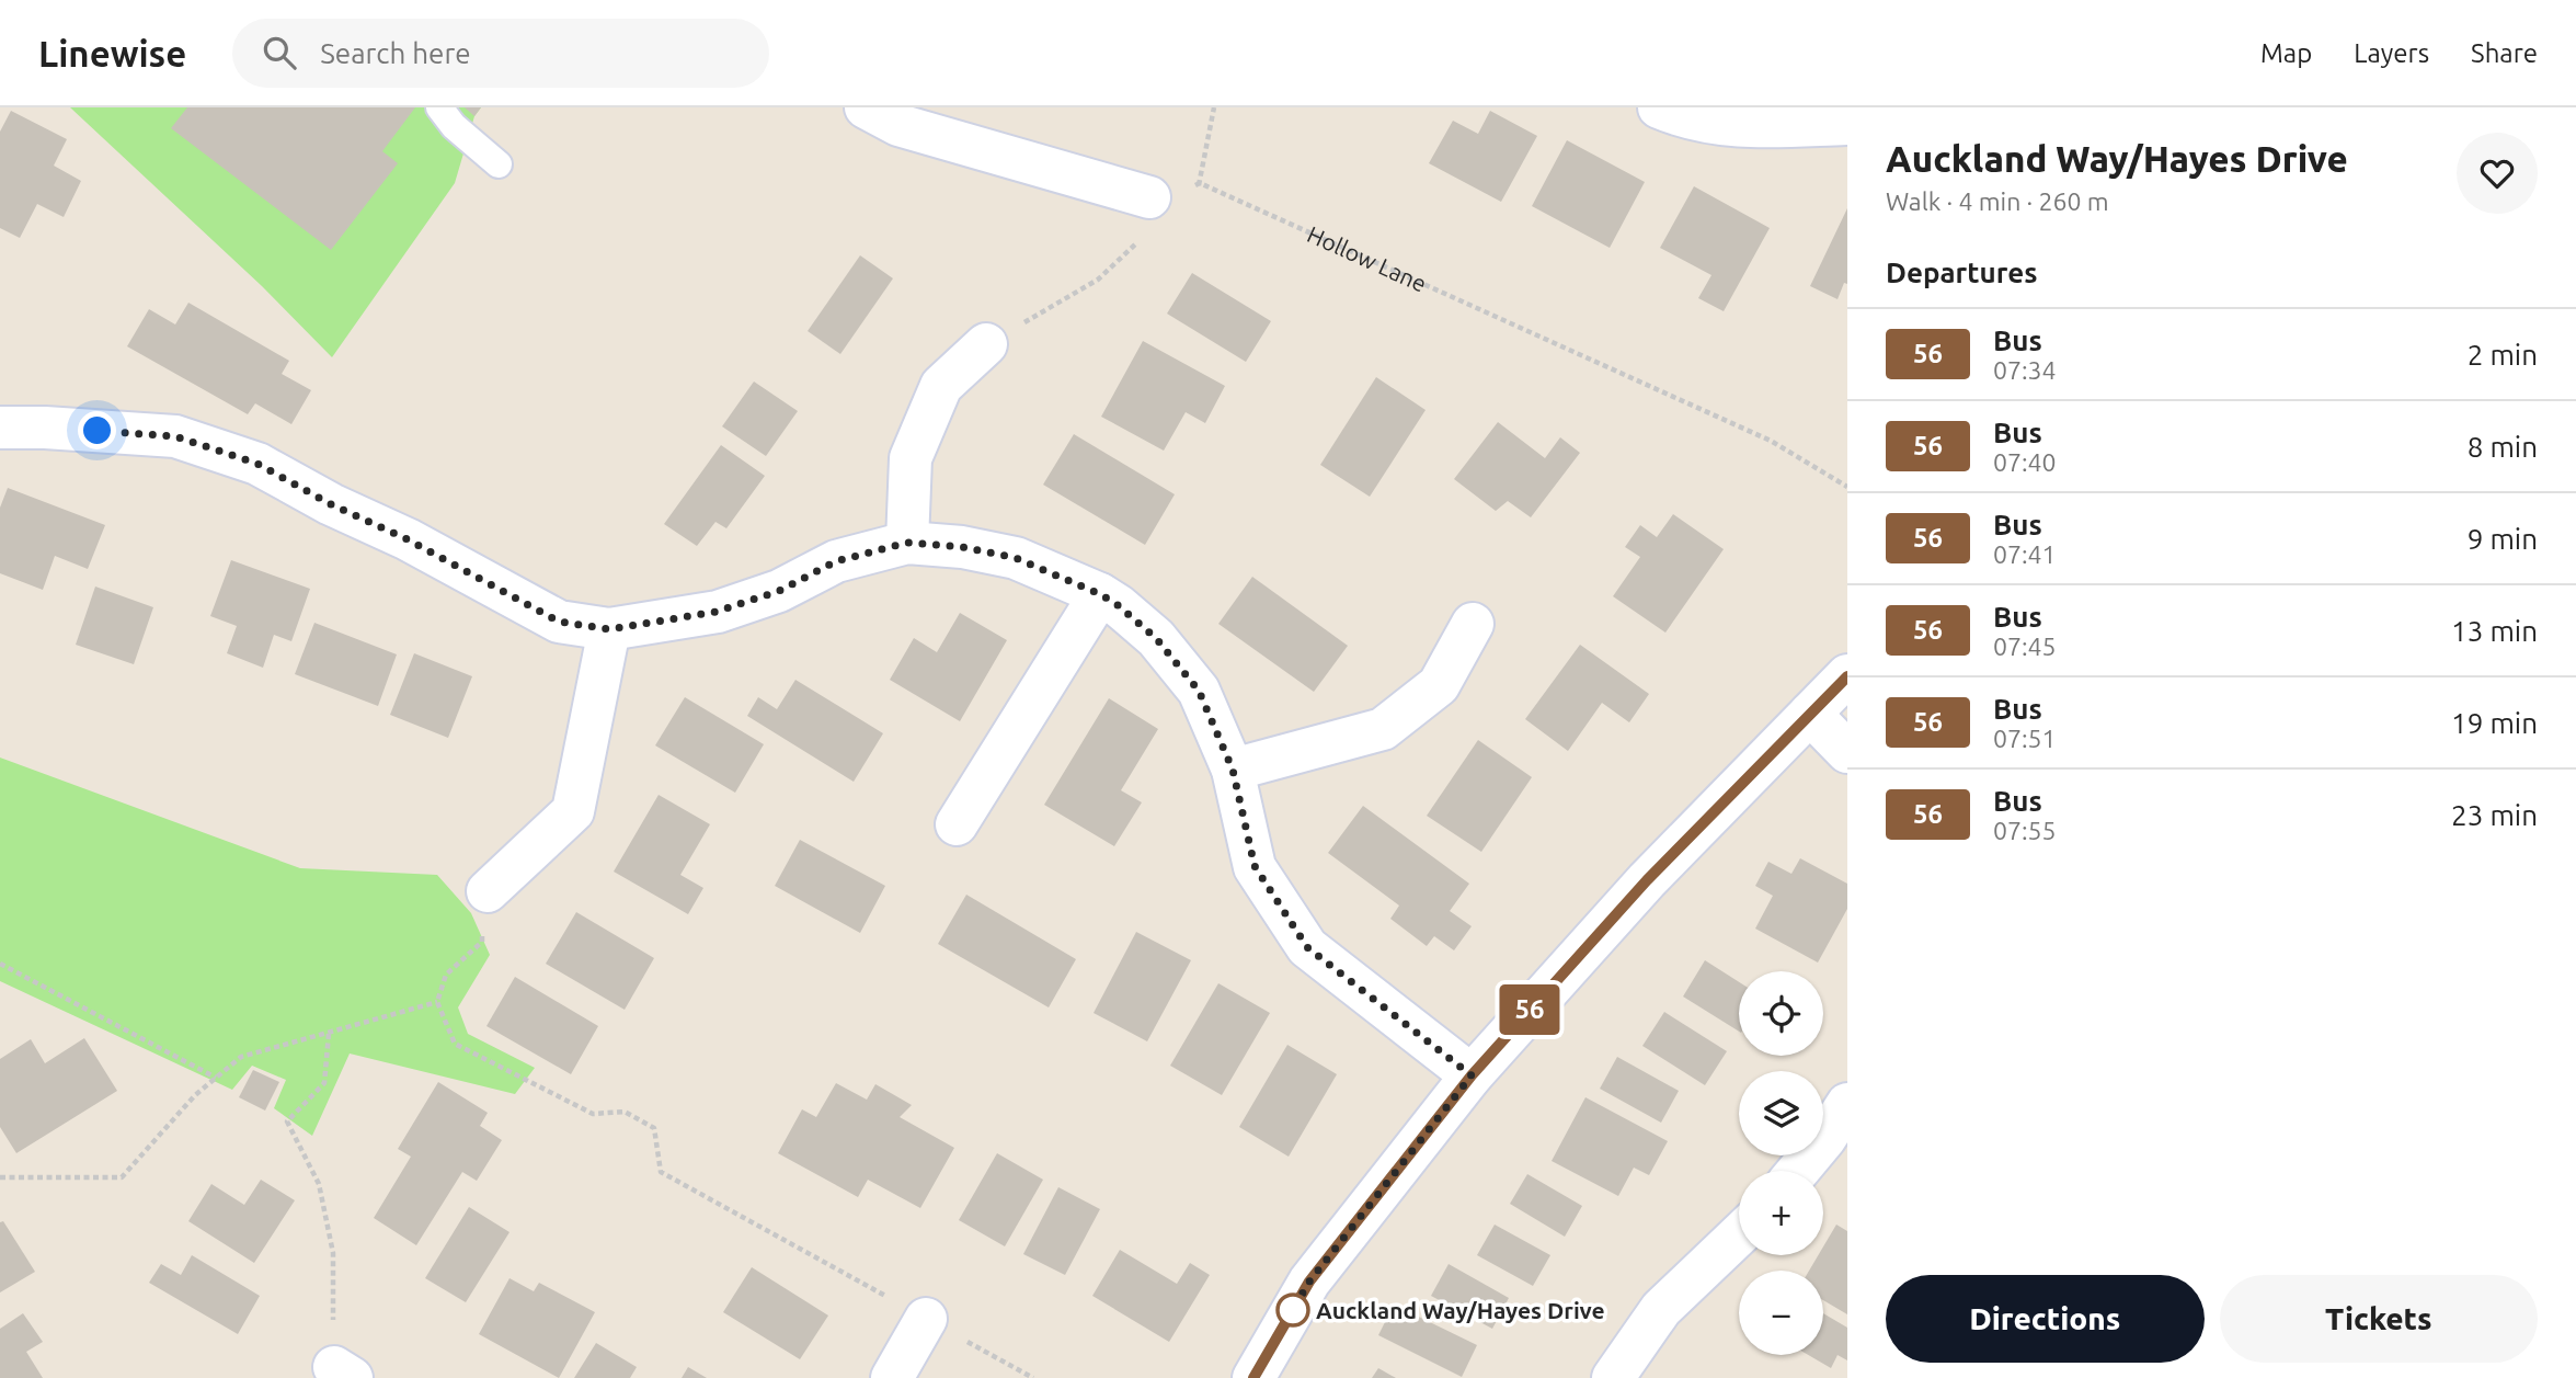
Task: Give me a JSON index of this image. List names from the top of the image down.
{
  "streets": {
    "path": ["Hollow Lane"]
  },
  "places": ["Auckland Way/Hayes Drive"],
  "lines": ["bus line 56"],
  "page": {
    "header": "Linewise",
    "search": "Search here",
    "nav": ["Map", "Layers", "Share"],
    "on_map": "56",
    "heading": [
      ["Auckland Way/Hayes Drive", "Walk · 4 min · 260 m"],
      "Departures"
    ],
    "list": [
      {
        "mark": "56",
        "name": "Bus",
        "note": "07:34",
        "value": "2 min"
      },
      {
        "mark": "56",
        "name": "Bus",
        "note": "07:40",
        "value": "8 min"
      },
      {
        "mark": "56",
        "name": "Bus",
        "note": "07:41",
        "value": "9 min"
      },
      {
        "mark": "56",
        "name": "Bus",
        "note": "07:45",
        "value": "13 min"
      },
      {
        "mark": "56",
        "name": "Bus",
        "note": "07:51",
        "value": "19 min"
      },
      {
        "mark": "56",
        "name": "Bus",
        "note": "07:55",
        "value": "23 min"
      }
    ],
    "map_buttons": ["+", "−"],
    "buttons": ["Directions", "Tickets"]
  }
}
